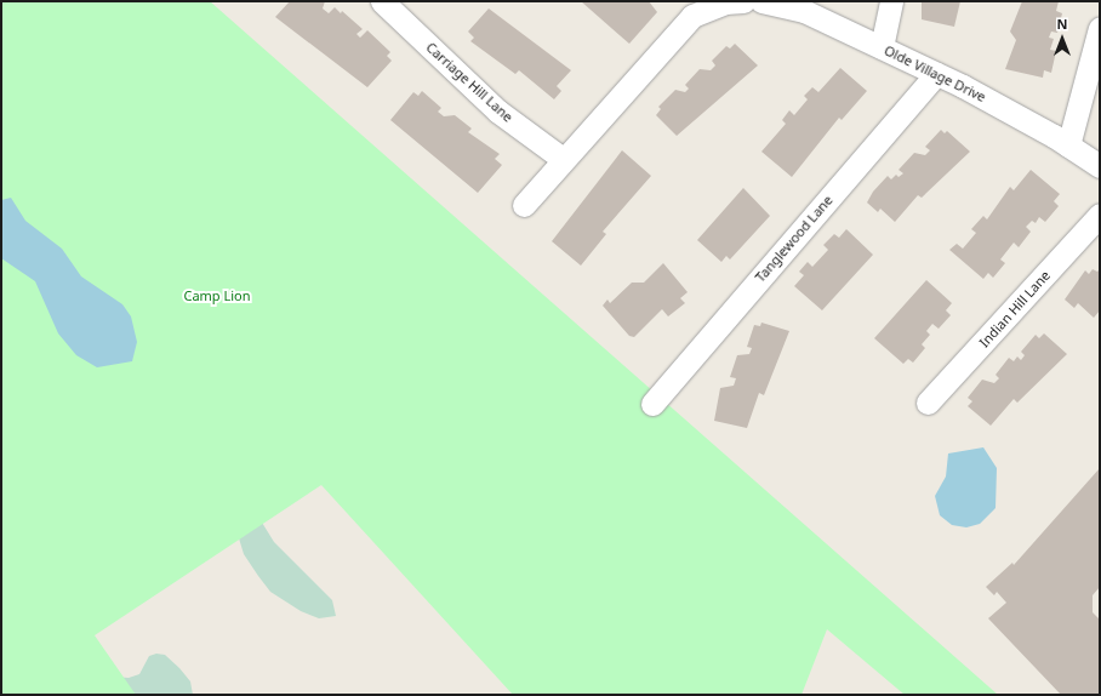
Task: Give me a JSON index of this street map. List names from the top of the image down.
{
  "streets": {
    "street": [
      "Olde Village Drive",
      "Carriage Hill Lane",
      "Tanglewood Lane",
      "Indian Hill Lane"
    ]
  },
  "crossings": [
    ["Olde Village Drive", "Tanglewood Lane"]
  ],
  "parks": ["Camp Lion"],
  "north": "top"
}
